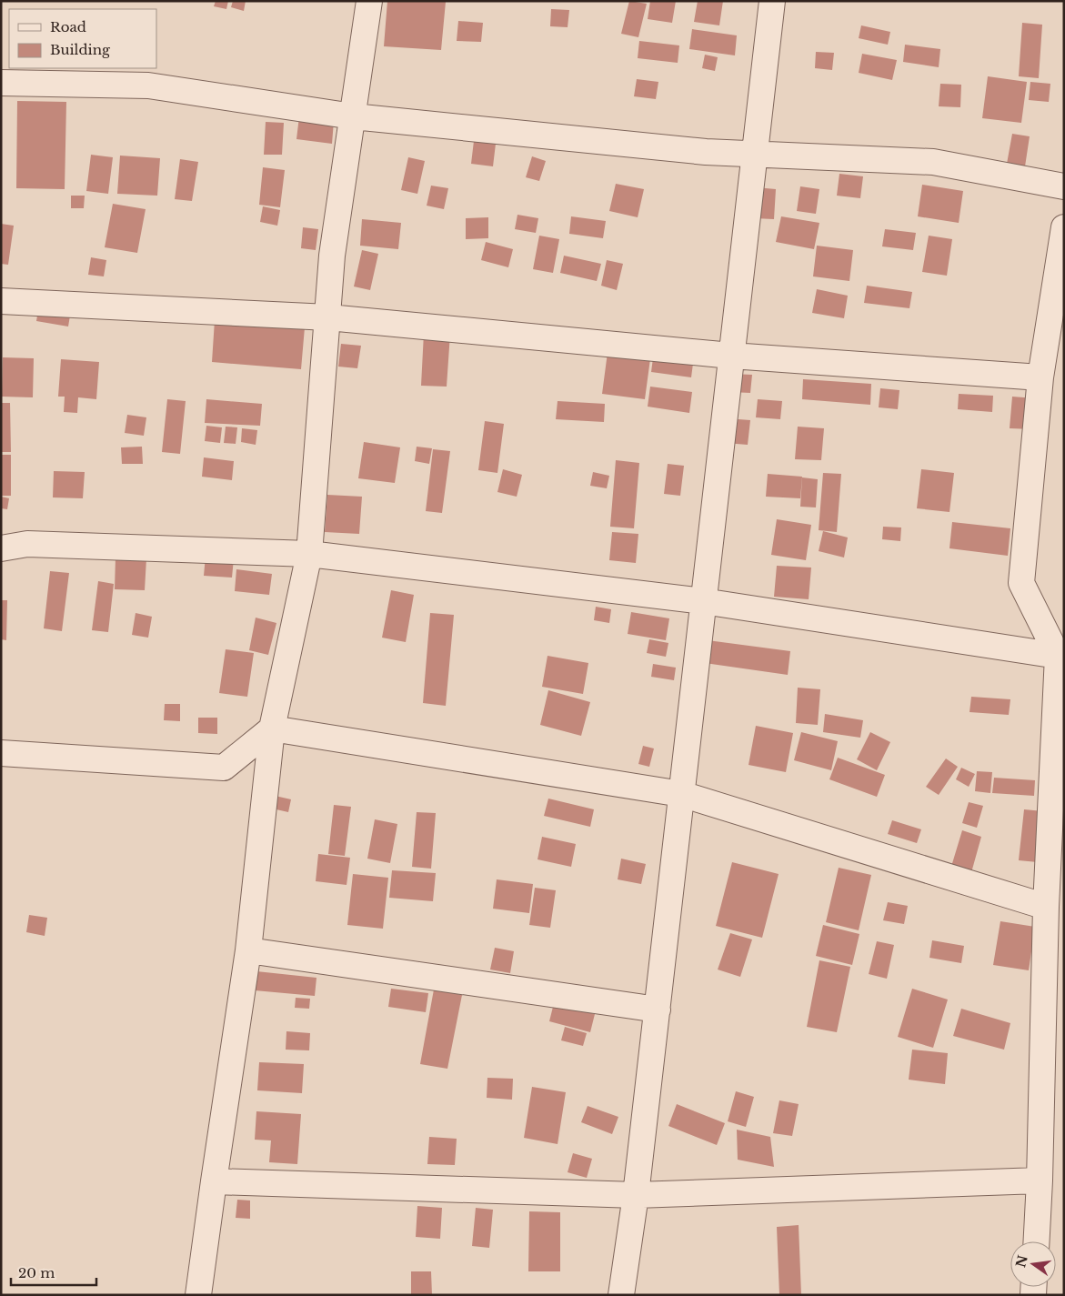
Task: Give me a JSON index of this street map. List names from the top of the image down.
{
  "legend": ["Road", "Building"],
  "scale_bar": "20 m",
  "north": "left"
}
